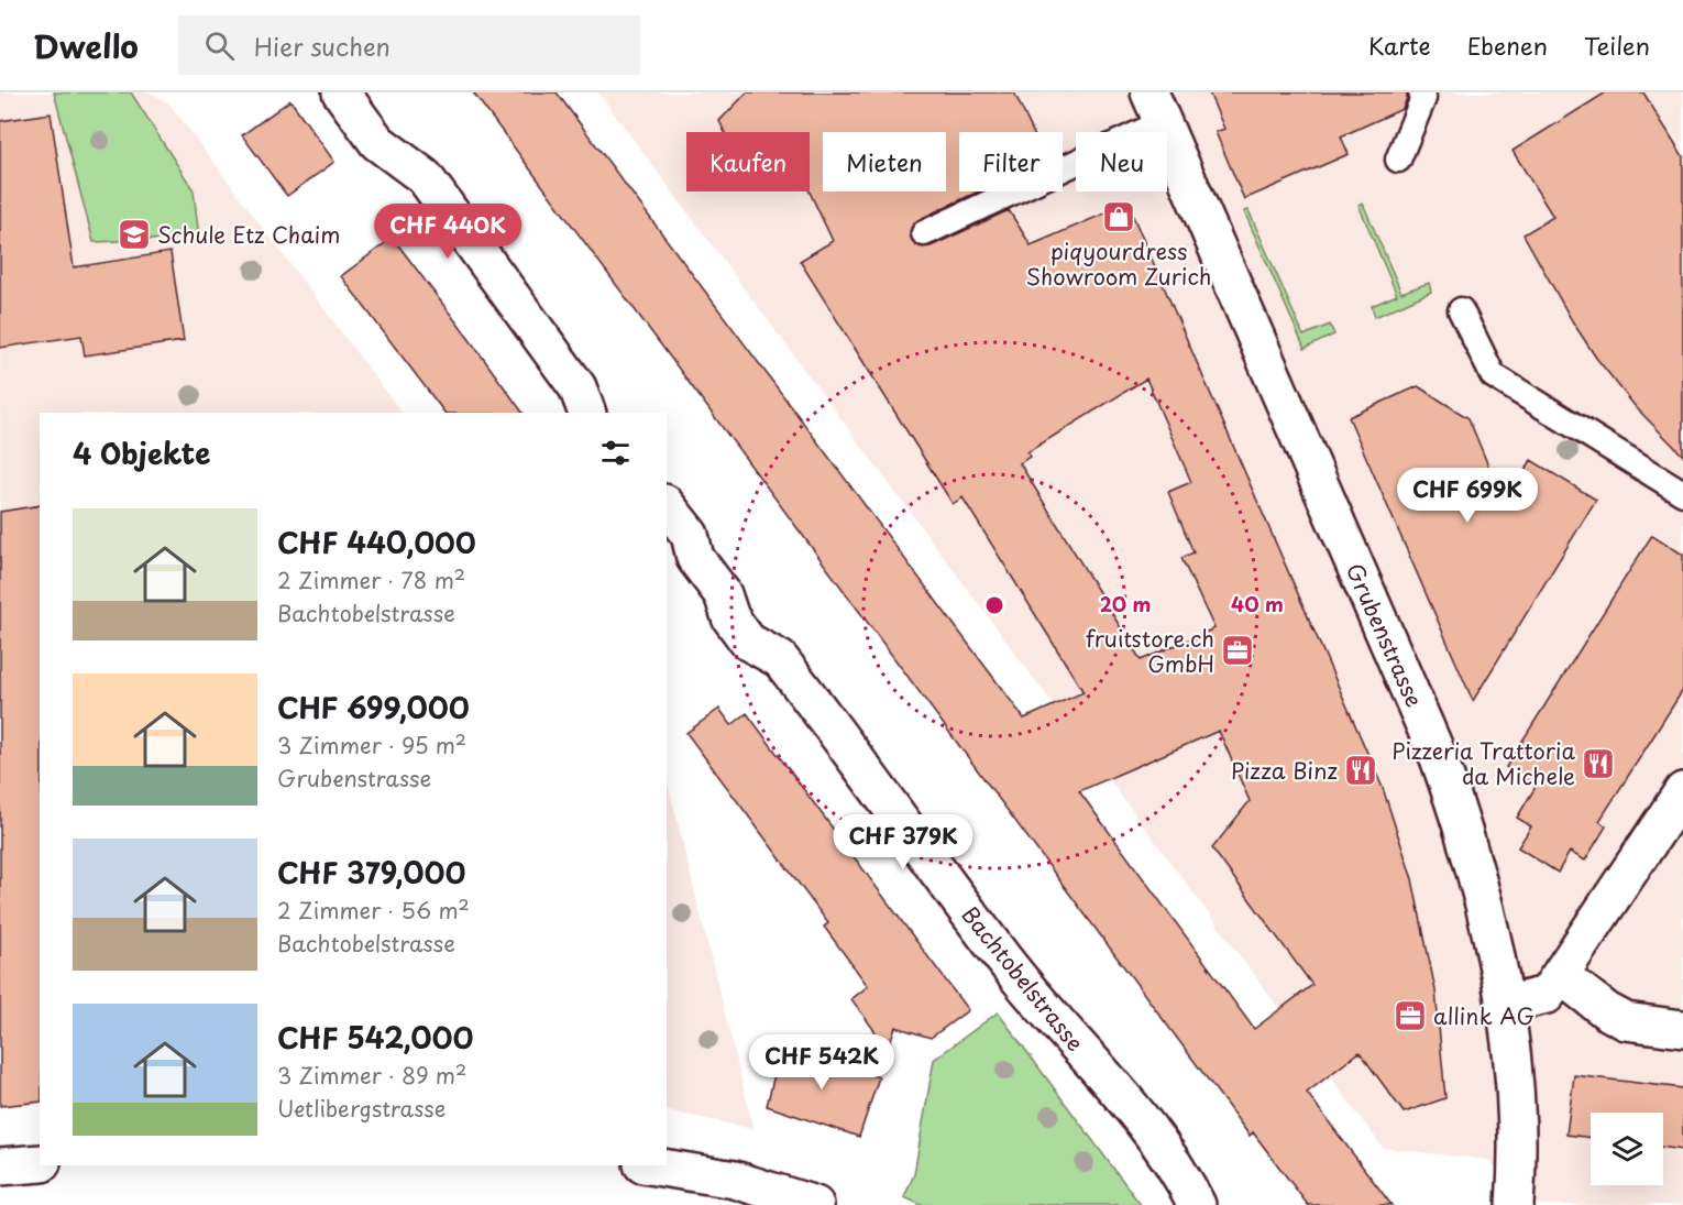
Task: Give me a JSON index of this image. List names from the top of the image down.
{
  "streets": {
    "street": ["Grubenstrasse", "Bachtobelstrasse"]
  },
  "places": {
    "shop": ["piqyourdress Showroom Zurich"],
    "school or university": ["Schule Etz Chaim"],
    "office": ["fruitstore.ch GmbH", "allink AG"],
    "restaurant": ["Pizzeria Trattoria da Michele", "Pizza Binz"]
  },
  "page": {
    "header": "Dwello",
    "search": "Hier suchen",
    "nav": ["Karte", "Ebenen", "Teilen"],
    "chip": [
      "Kaufen",
      "Mieten",
      "Filter",
      "Neu"
    ],
    "price": [
      "CHF 440K",
      "CHF 699K",
      "CHF 379K",
      "CHF 542K"
    ],
    "heading": "4 Objekte",
    "list": [
      {
        "name": "CHF 440,000",
        "note": "2 Zimmer · 78 m² · Bachtobelstrasse"
      },
      {
        "name": "CHF 699,000",
        "note": "3 Zimmer · 95 m² · Grubenstrasse"
      },
      {
        "name": "CHF 379,000",
        "note": "2 Zimmer · 56 m² · Bachtobelstrasse"
      },
      {
        "name": "CHF 542,000",
        "note": "3 Zimmer · 89 m² · Uetlibergstrasse"
      }
    ]
  },
  "rings": ["20 m", "40 m"]
}
